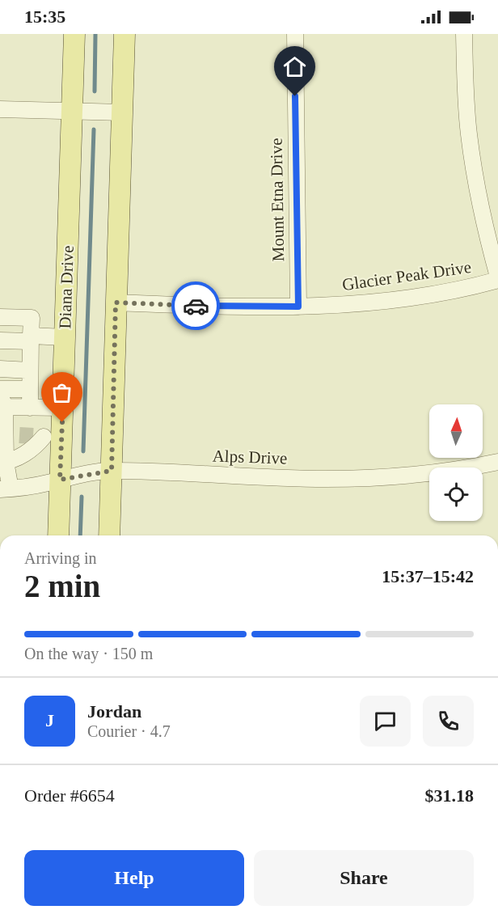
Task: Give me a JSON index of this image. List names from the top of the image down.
{
  "streets": {
    "main road": ["Diana Drive"],
    "street": ["Mount Etna Drive", "Glacier Peak Drive", "Alps Drive"]
  },
  "crossings": [
    ["Mount Etna Drive", "Glacier Peak Drive"],
    ["Diana Drive", "Alps Drive"]
  ],
  "north": "top",
  "page": {
    "status": "15:35",
    "heading": ["2 min", "Arriving in", "15:37–15:42"],
    "panel": [
      "Jordan",
      "Courier · 4.7",
      "Order #6654",
      "$31.18"
    ],
    "bar": "On the way · 150 m",
    "round": "J",
    "buttons": ["Help", "Share"]
  }
}
